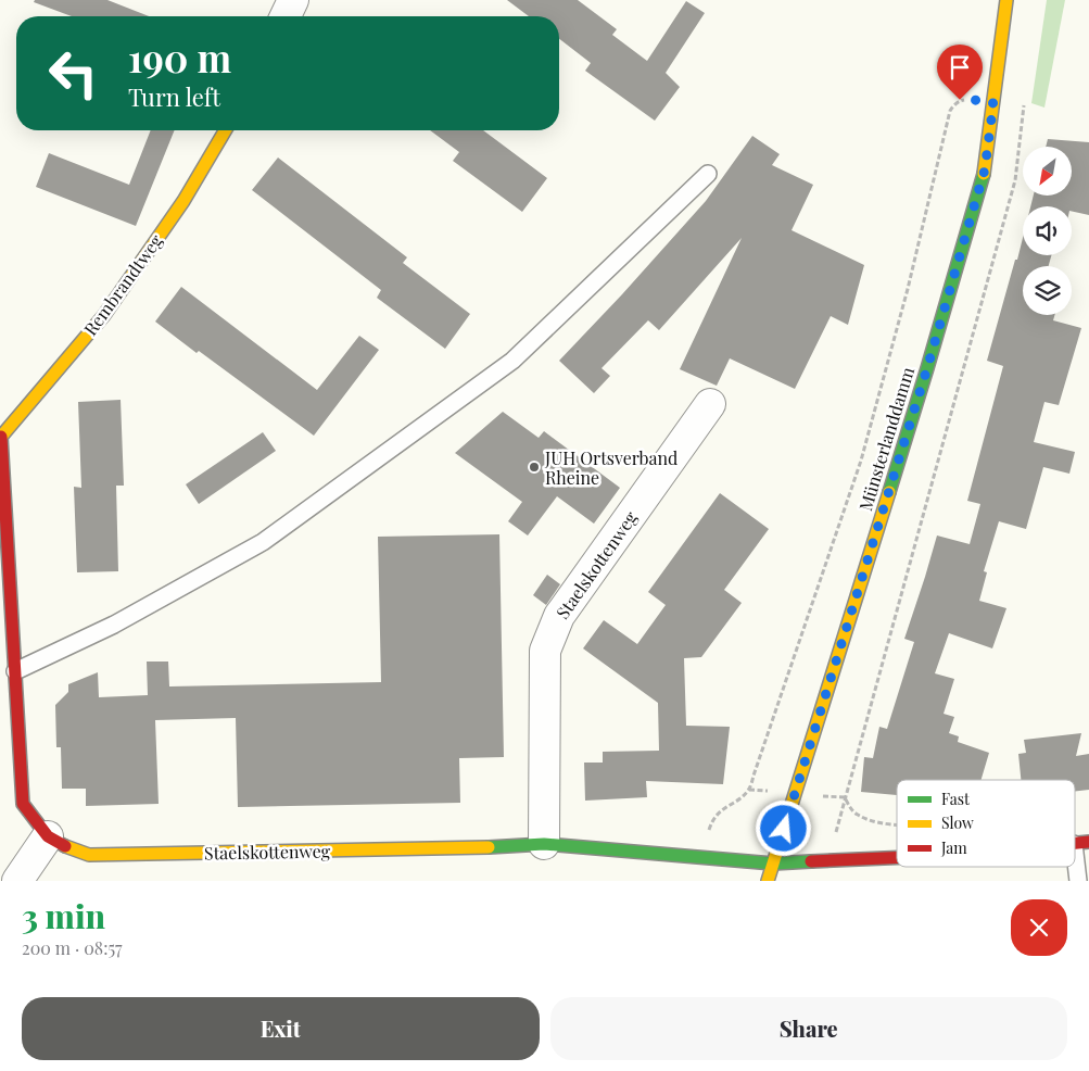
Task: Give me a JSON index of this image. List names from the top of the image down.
{
  "streets": {
    "street": ["Rembrandtweg", "Münsterlanddamm", "Staelskottenweg"]
  },
  "crossings": [
    ["Münsterlanddamm", "Staelskottenweg"]
  ],
  "places": ["JUH Ortsverband Rheine"],
  "legend": ["Fast", "Slow", "Jam"],
  "north": "bottom left",
  "page": {
    "turn": ["190 m", "Turn left"],
    "heading": ["3 min", "200 m · 08:57"],
    "buttons": ["Exit", "Share"]
  }
}
